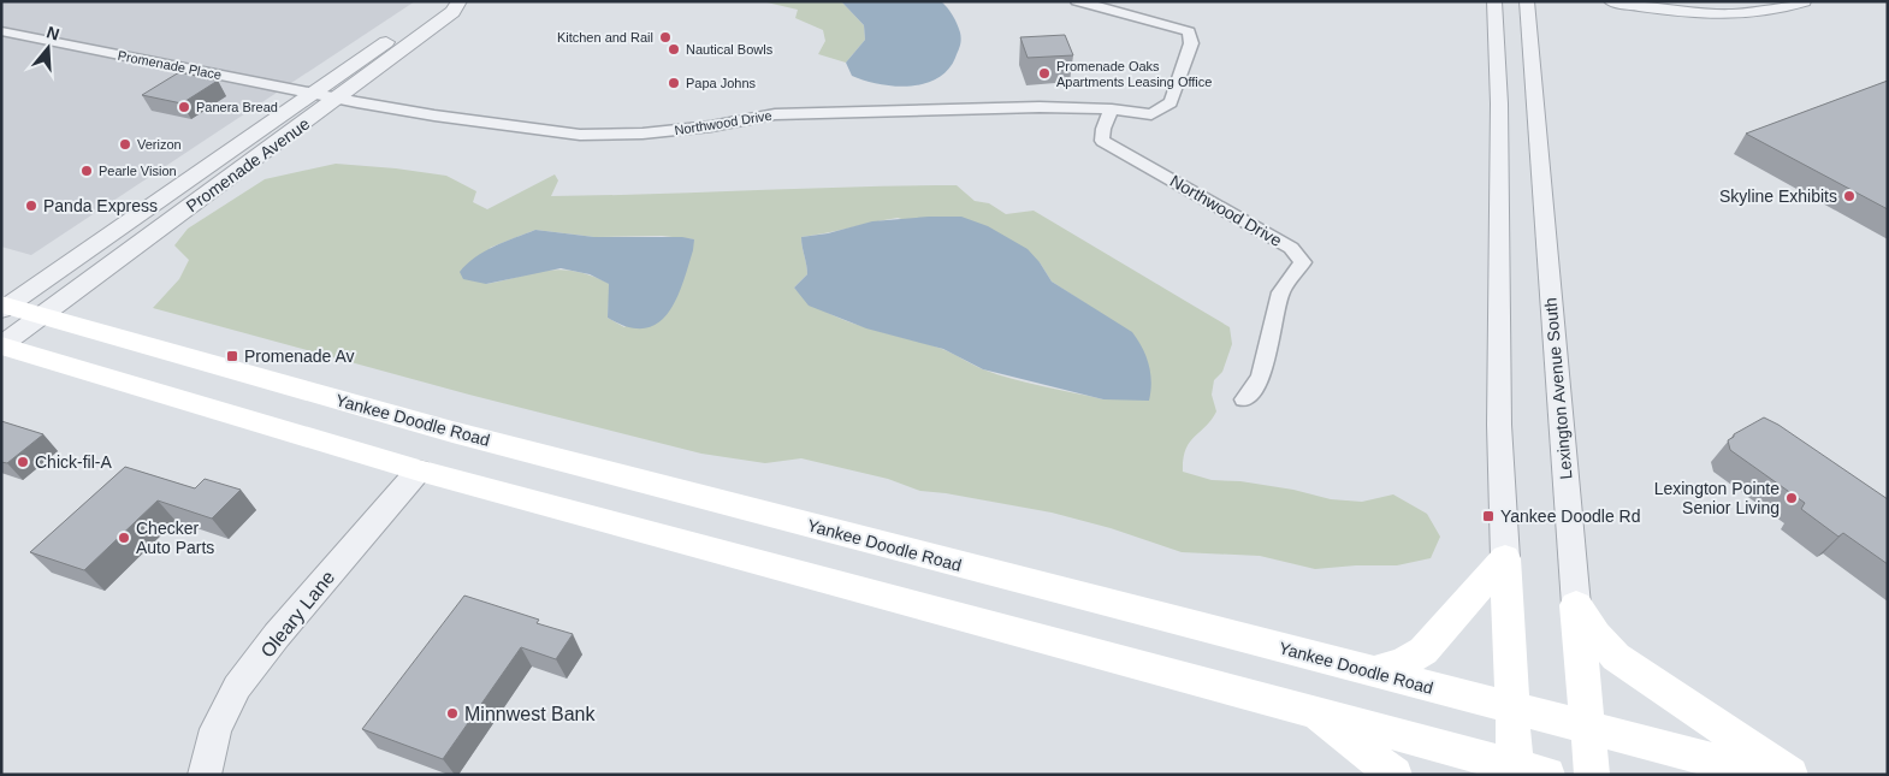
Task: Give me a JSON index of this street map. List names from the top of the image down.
{
  "streets": {
    "main road": ["Lexington Avenue South", "Yankee Doodle Road"],
    "street": [
      "Promenade Place",
      "Northwood Drive",
      "Promenade Avenue",
      "Oleary Lane"
    ]
  },
  "crossings": [
    ["Promenade Place", "Northwood Drive"],
    ["Promenade Place", "Promenade Avenue"],
    ["Northwood Drive", "Promenade Avenue"],
    ["Promenade Avenue", "Yankee Doodle Road"],
    ["Lexington Avenue South", "Yankee Doodle Road"]
  ],
  "places": {
    "other": [
      "Kitchen and Rail",
      "Nautical Bowls",
      "Promenade Oaks Apartments Leasing Office",
      "Papa Johns",
      "Panera Bread",
      "Verizon",
      "Pearle Vision",
      "Skyline Exhibits",
      "Panda Express",
      "Chick-fil-A",
      "Lexington Pointe Senior Living",
      "Checker Auto Parts",
      "Minnwest Bank"
    ],
    "transit": ["Promenade Av", "Yankee Doodle Rd"]
  },
  "north": "top"
}
